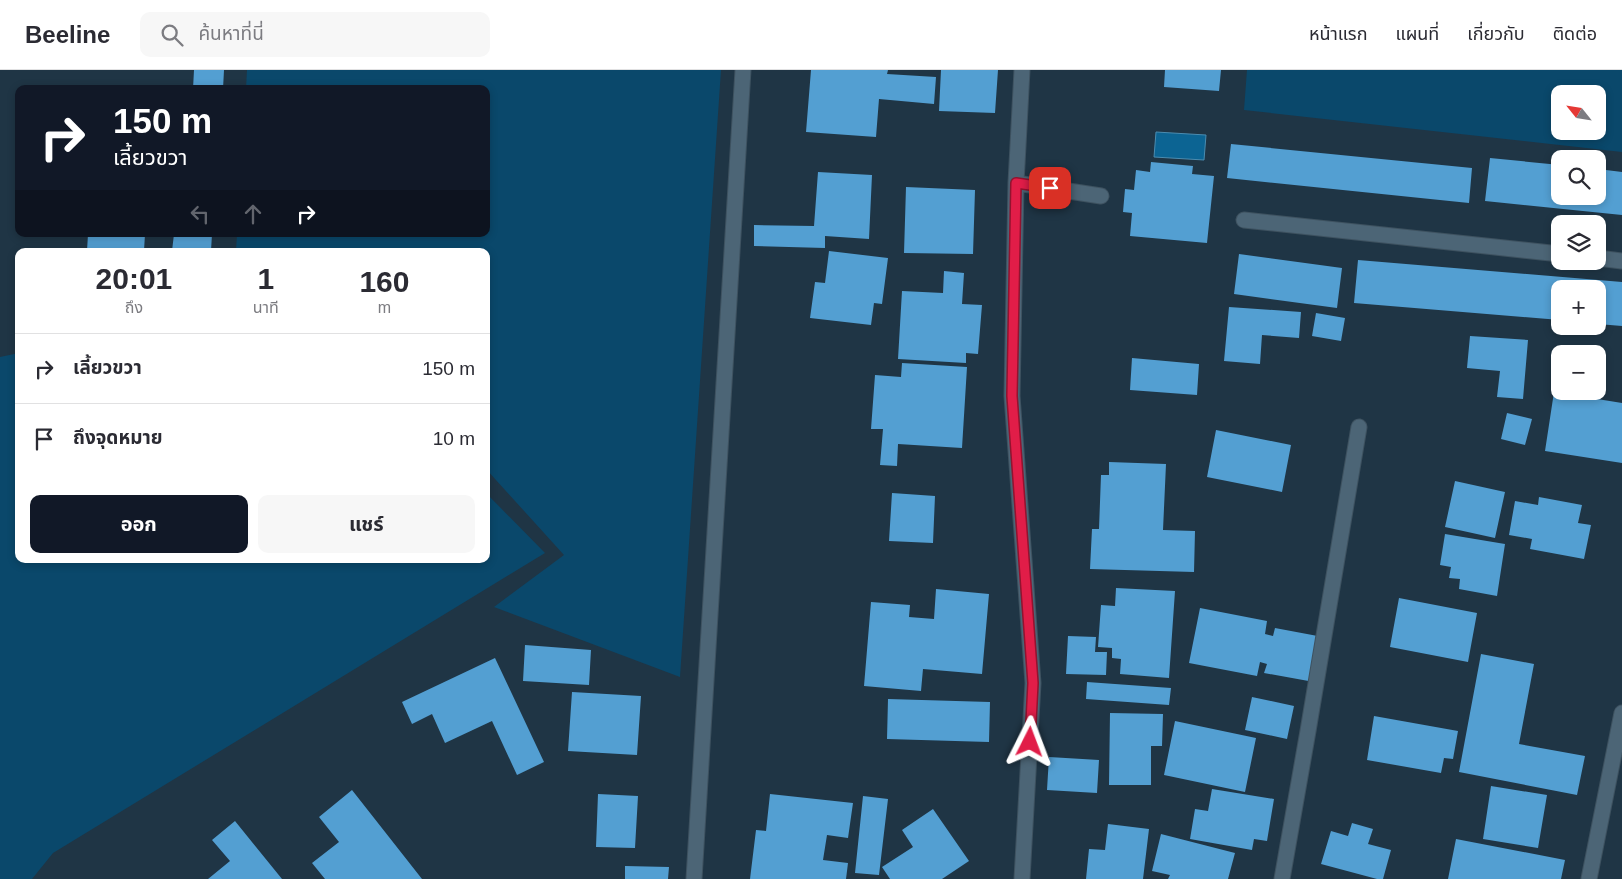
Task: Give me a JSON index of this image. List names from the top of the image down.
{
  "north": "top left",
  "page": {
    "header": "Beeline",
    "search": "ค้นหาที่นี่",
    "nav": [
      "หน้าแรก",
      "แผนที่",
      "เกี่ยวกับ",
      "ติดต่อ"
    ],
    "map_buttons": ["+", "−"],
    "turn": ["150 m", "เลี้ยวขวา"],
    "eta": [
      "20:01",
      "ถึง",
      "1",
      "นาที",
      "160",
      "m"
    ],
    "list": [
      {
        "name": "เลี้ยวขวา",
        "value": "150 m"
      },
      {
        "name": "ถึงจุดหมาย",
        "value": "10 m"
      }
    ],
    "buttons": ["ออก", "แชร์"]
  }
}
